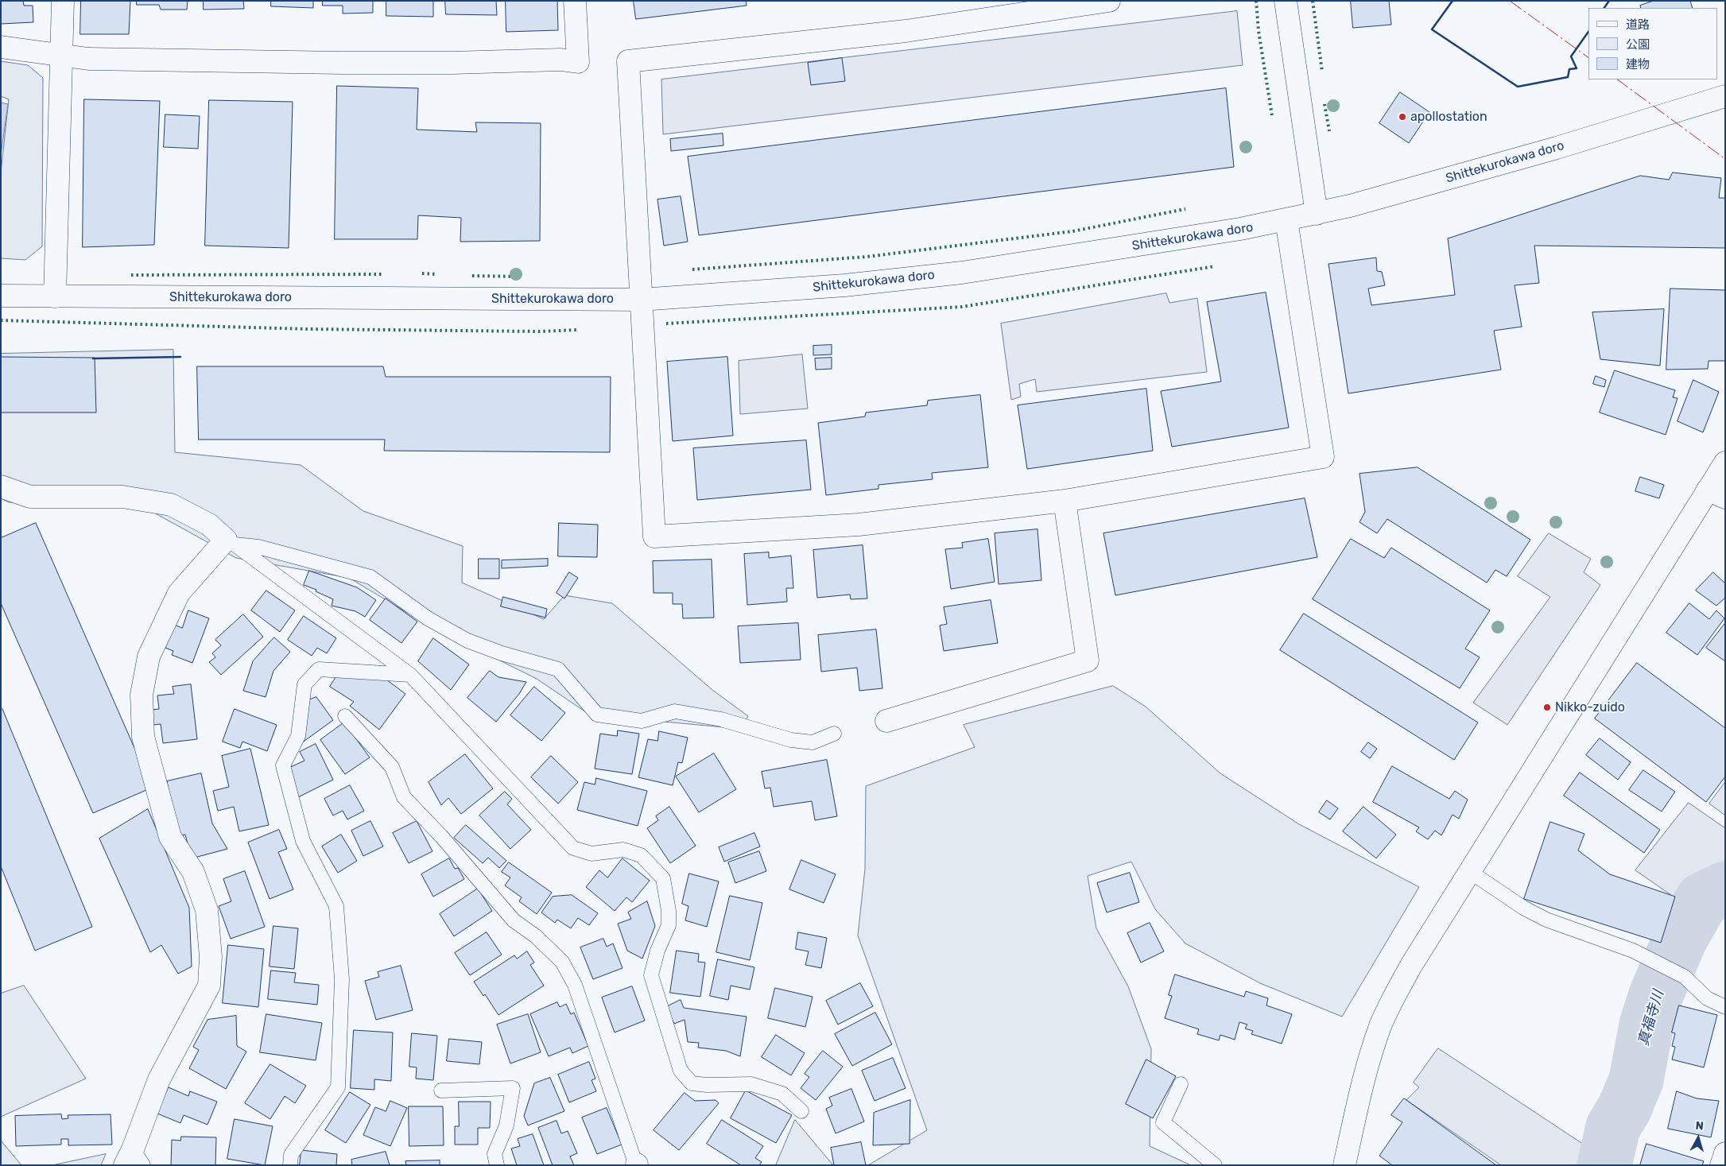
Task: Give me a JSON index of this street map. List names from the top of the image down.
{
  "streets": {
    "street": ["Shittekurokawa doro"]
  },
  "water": ["真福寺川"],
  "places": ["apollostation", "Nikko-zuido"],
  "legend": ["道路", "公園", "建物"],
  "north": "top"
}
